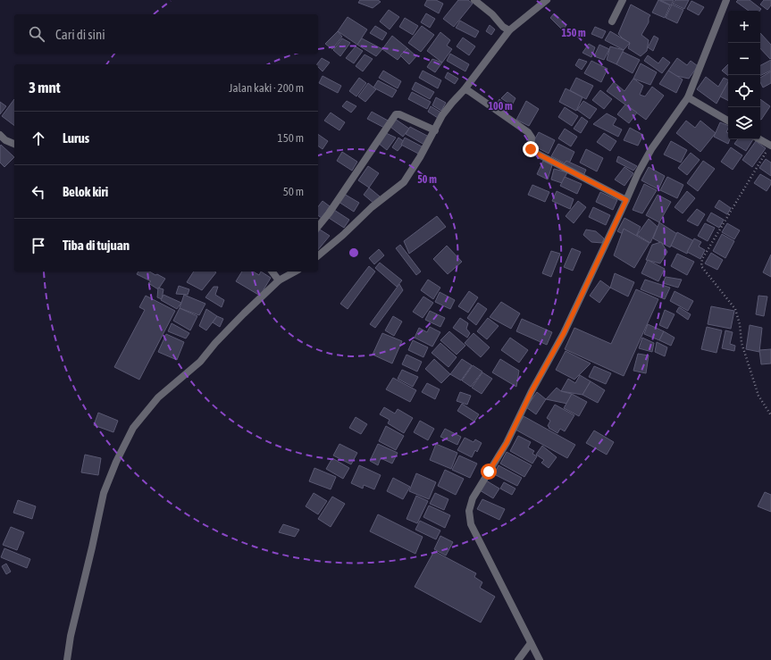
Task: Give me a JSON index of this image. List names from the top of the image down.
{
  "page": {
    "map_buttons": ["+", "−"],
    "search": "Cari di sini",
    "heading": ["3 mnt", "Jalan kaki · 200 m"],
    "list": [
      ["Lurus", "150 m"],
      ["Belok kiri", "50 m"],
      "Tiba di tujuan"
    ]
  },
  "rings": ["150 m", "100 m", "50 m"]
}
